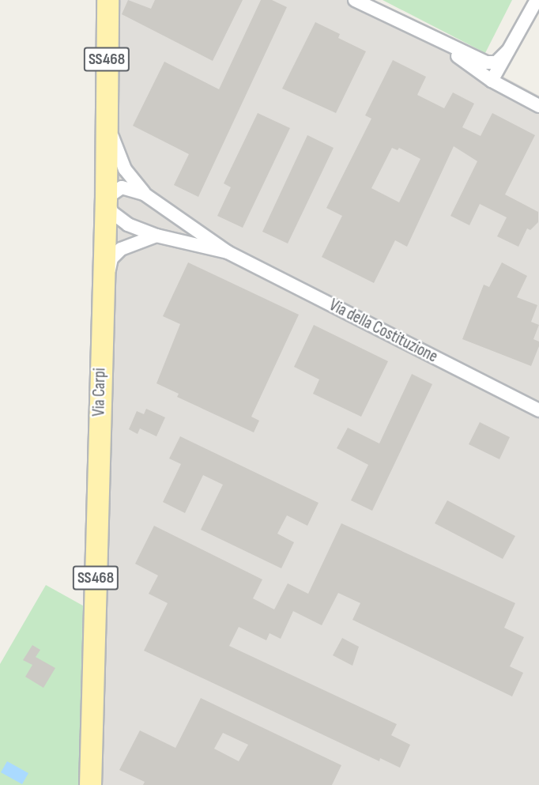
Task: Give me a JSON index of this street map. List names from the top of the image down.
{
  "streets": {
    "main road": ["SS468", "Via Carpi"],
    "street": ["Via della Costituzione"]
  },
  "crossings": [
    ["Via della Costituzione", "Via Carpi"]
  ]
}
